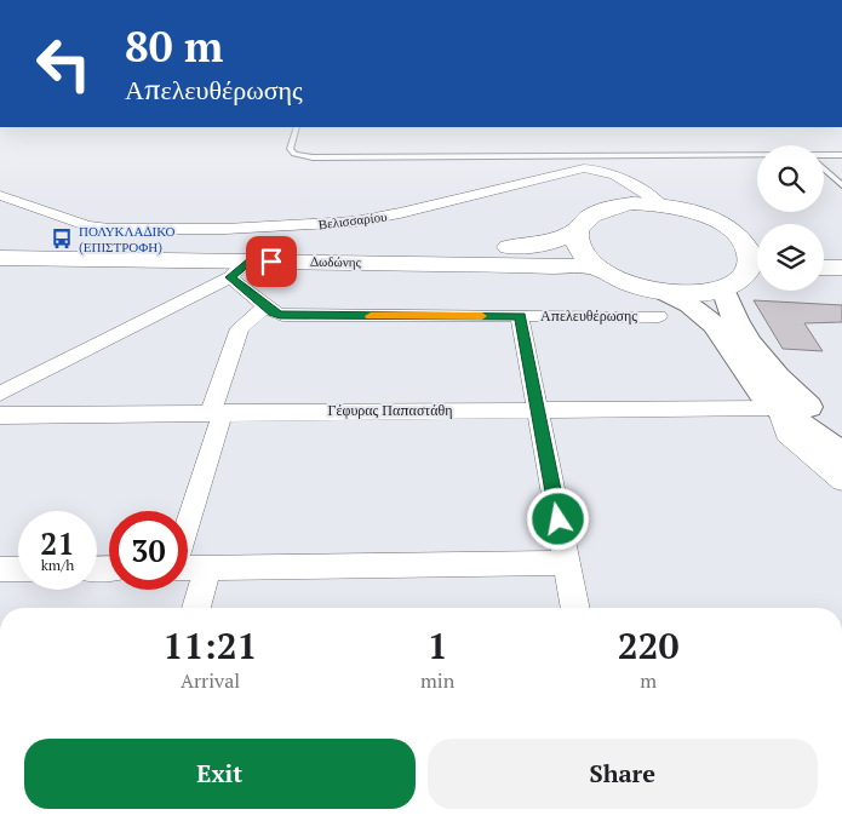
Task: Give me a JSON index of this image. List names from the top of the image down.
{
  "streets": {
    "main road": ["Δωδώνης"],
    "street": ["Βελισσαρίου", "Απελευθέρωσης", "Γέφυρας Παπαστάθη"]
  },
  "crossings": [
    ["Βελισσαρίου", "Δωδώνης"],
    ["Δωδώνης", "Απελευθέρωσης"]
  ],
  "places": {
    "bus stop": ["ΠΟΛΥΚΛΑΔΙΚΟ (ΕΠΙΣΤΡΟΦΗ)"]
  },
  "page": {
    "turn": ["80 m", "Απελευθέρωσης"],
    "speed": "21 km/h",
    "limit": "30",
    "eta": [
      "11:21",
      "Arrival",
      "1",
      "min",
      "220",
      "m"
    ],
    "buttons": ["Exit", "Share"]
  }
}
